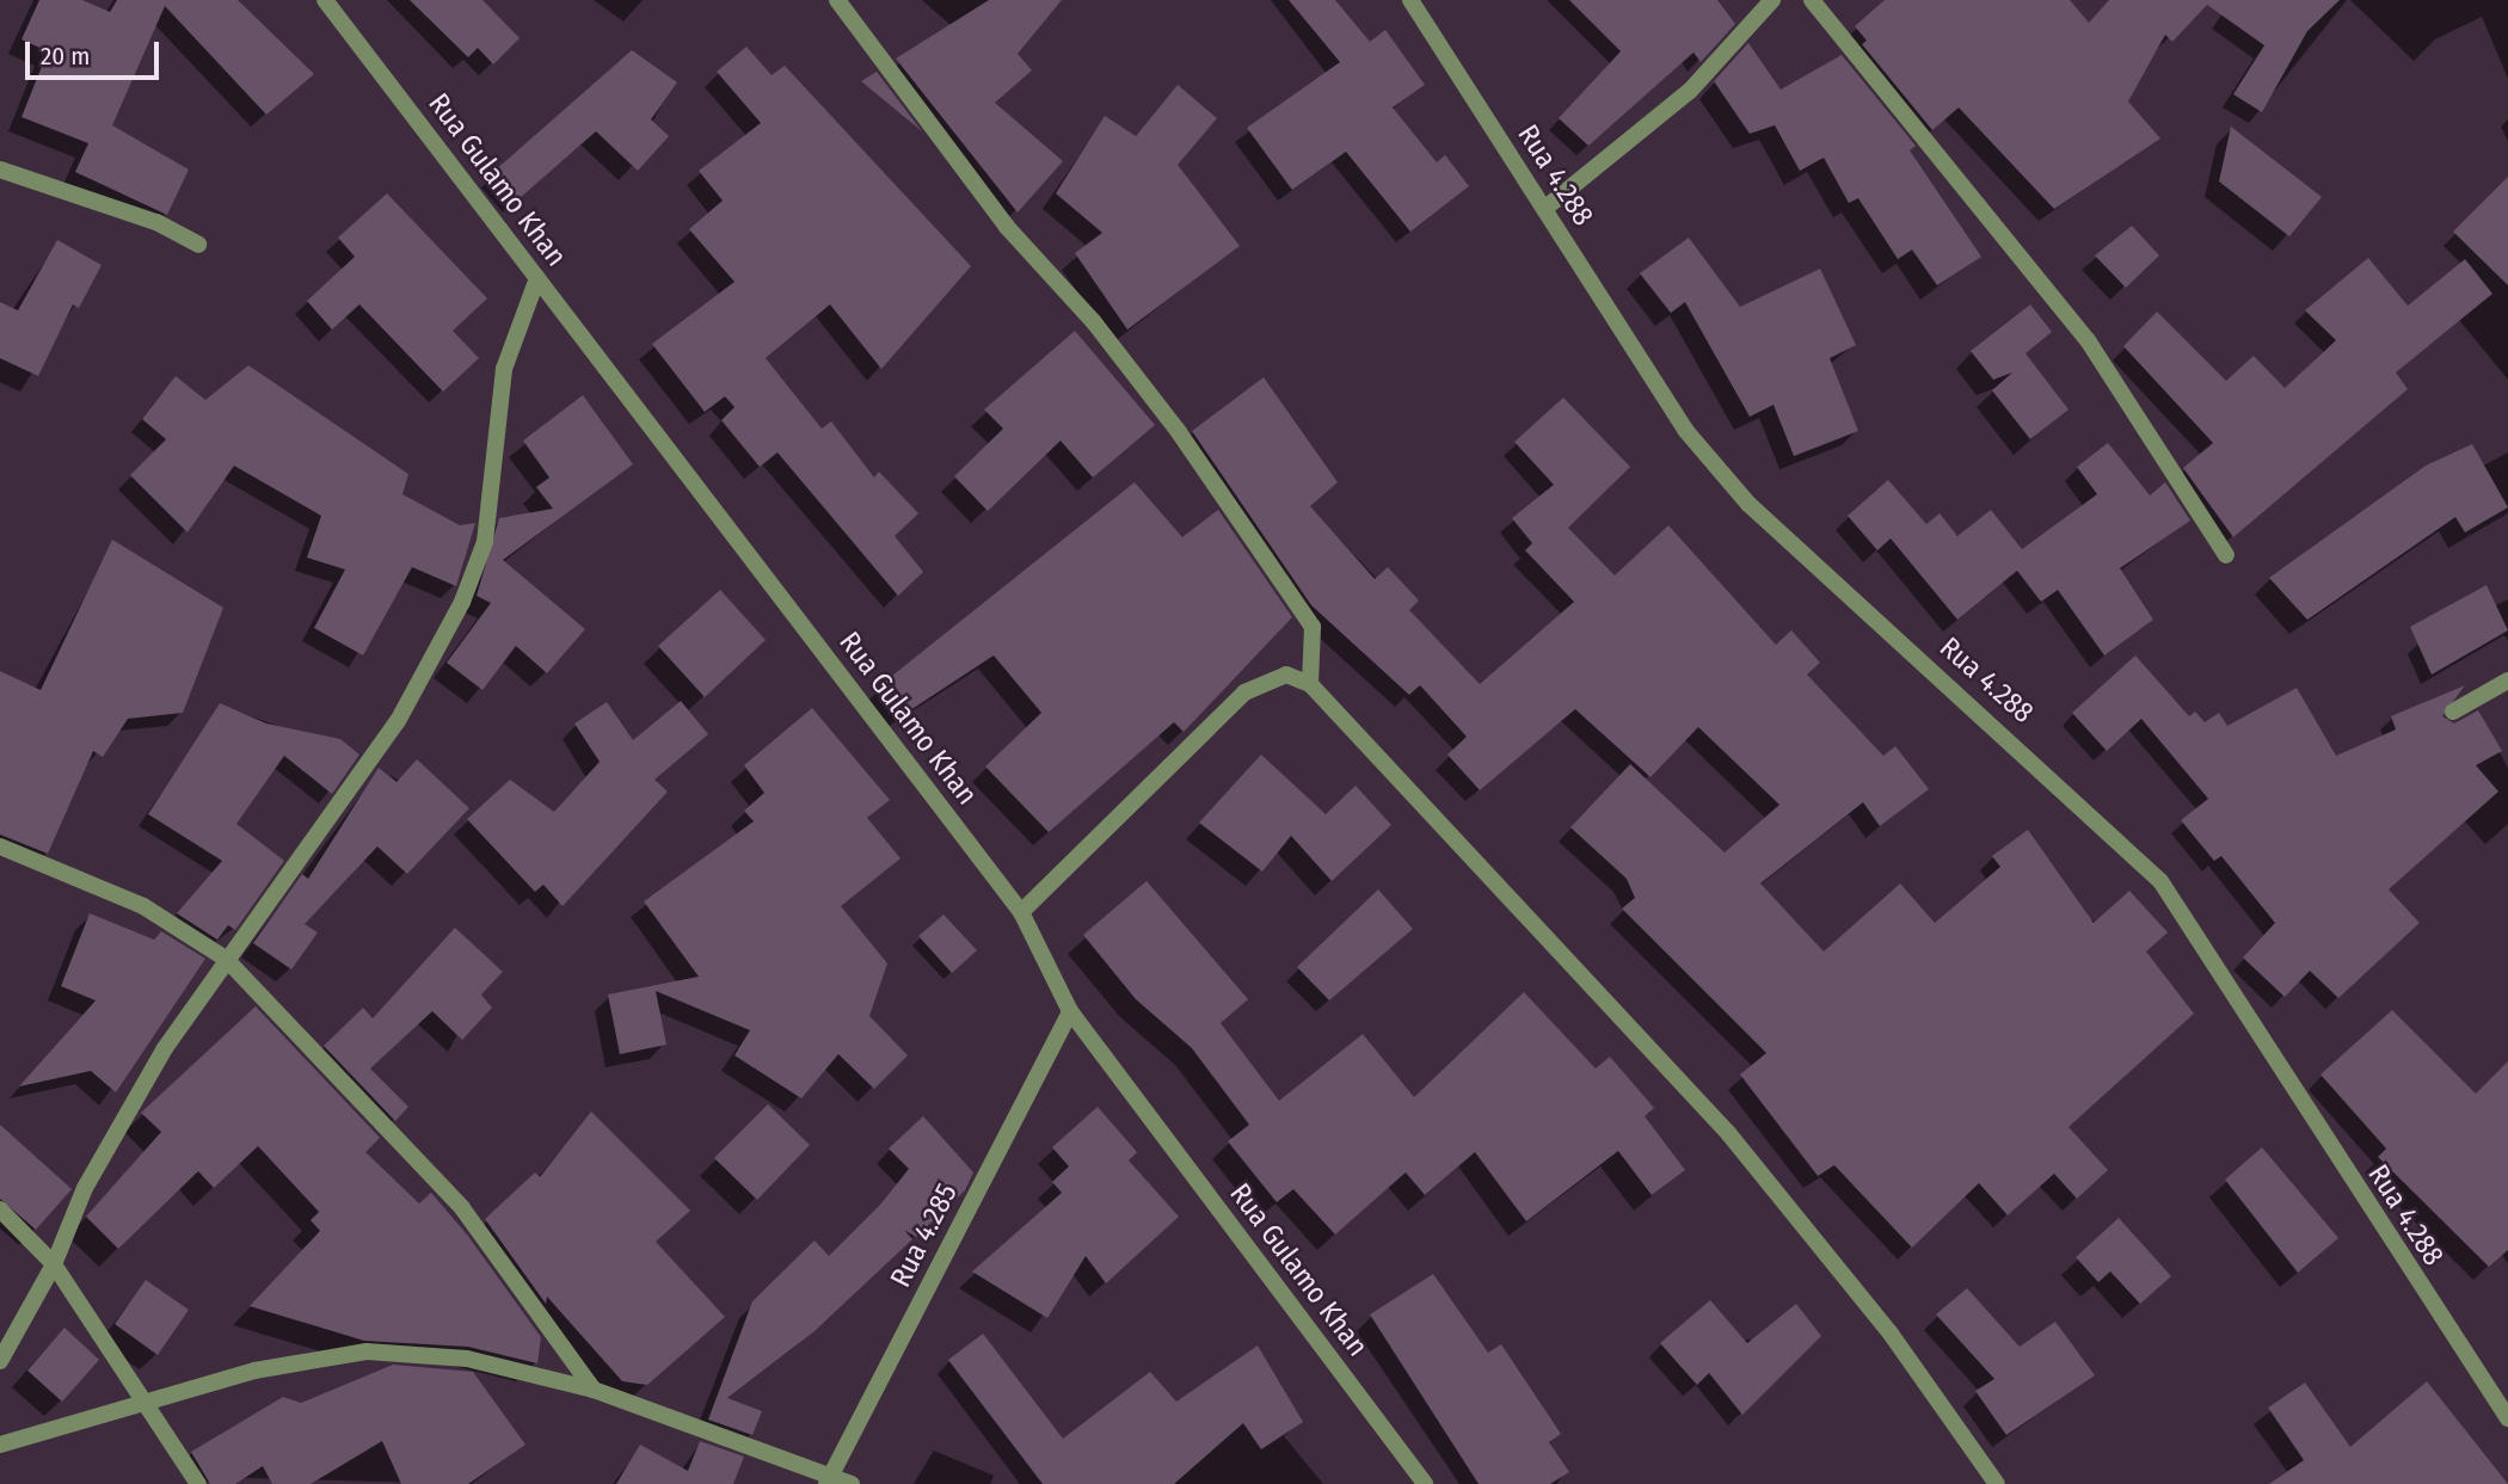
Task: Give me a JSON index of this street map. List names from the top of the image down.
{
  "streets": {
    "street": ["Rua 4.288", "Rua Gulamo Khan", "Rua 4.285"]
  },
  "crossings": [
    ["Rua Gulamo Khan", "Rua 4.285"]
  ],
  "scale_bar": "20 m"
}
